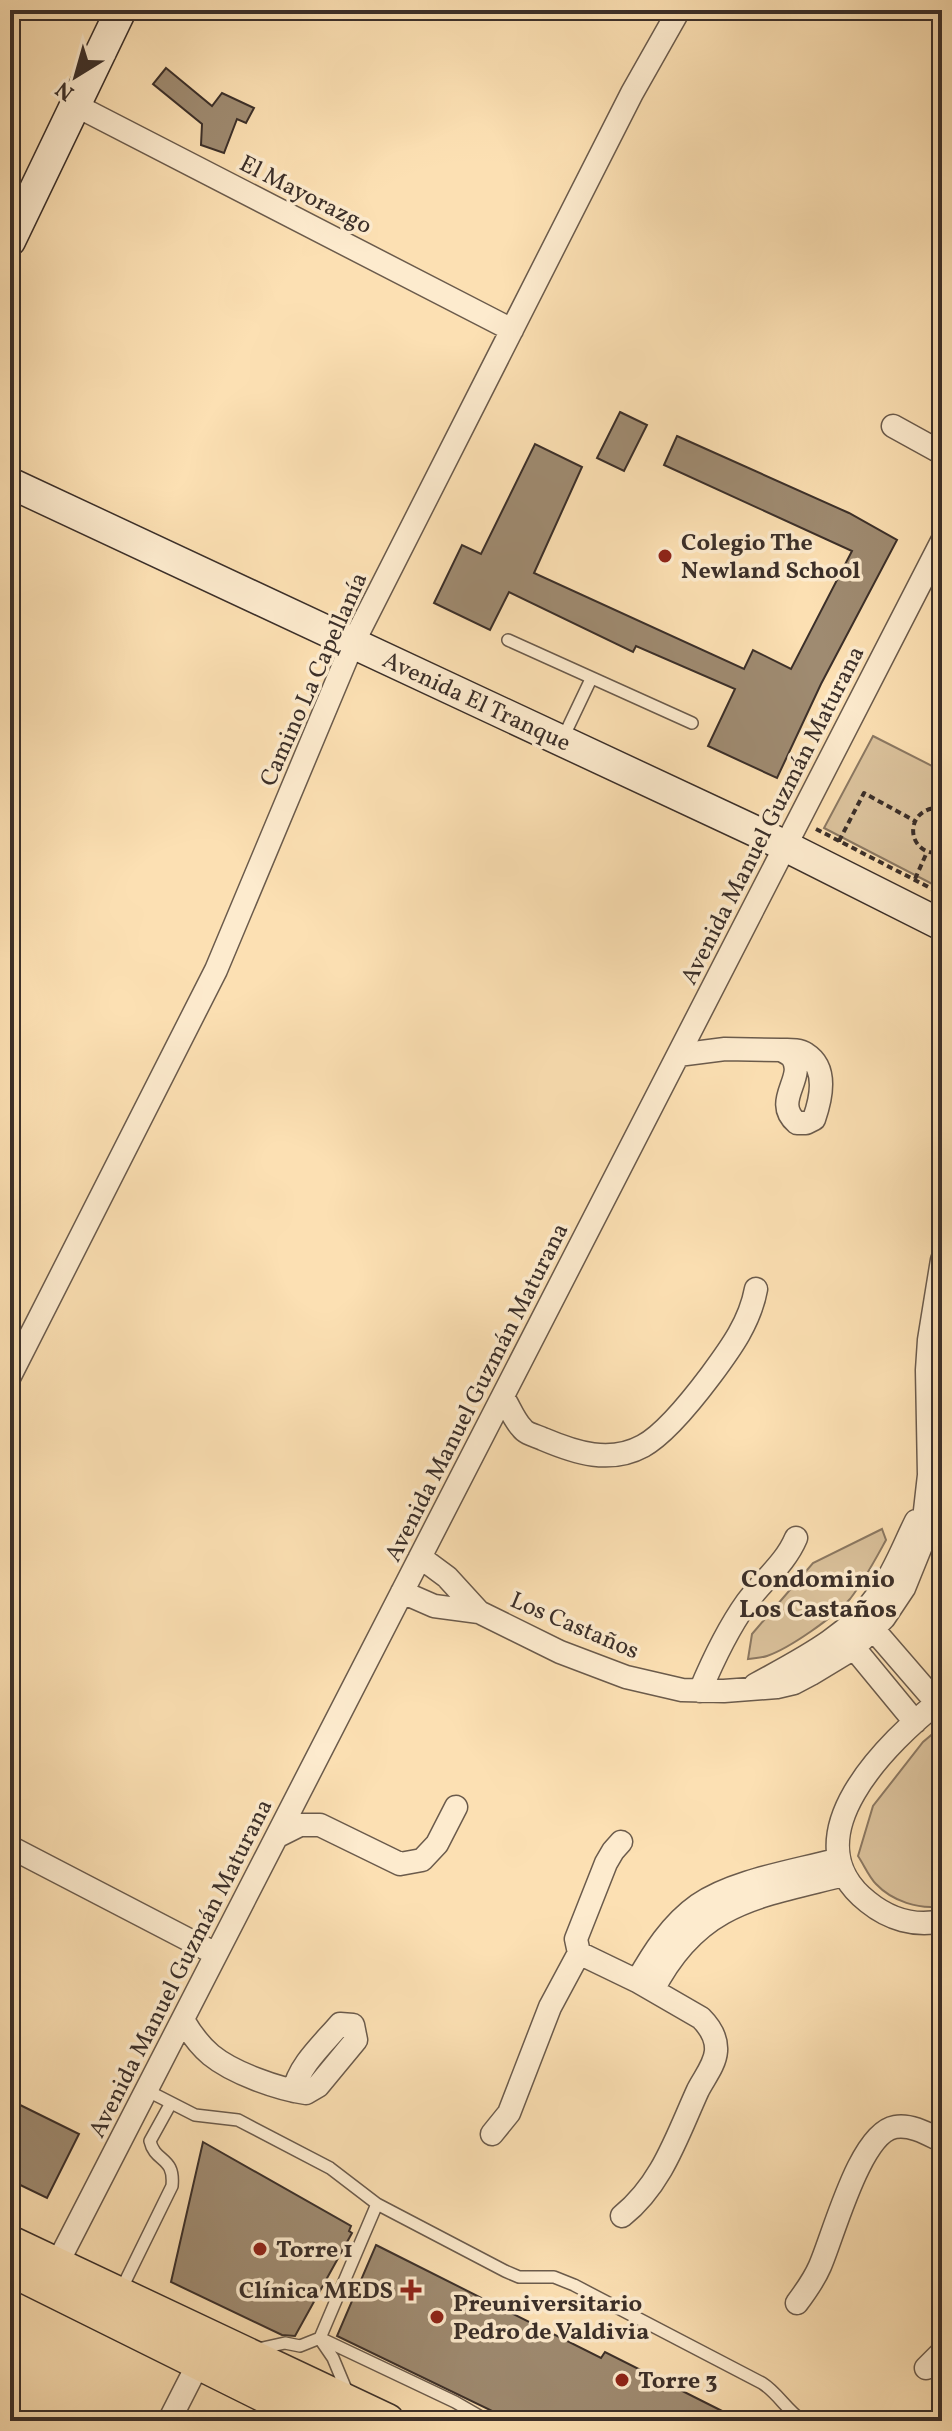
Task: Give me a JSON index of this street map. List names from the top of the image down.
{
  "streets": {
    "main road": ["Avenida El Tranque"],
    "street": [
      "El Mayorazgo",
      "Camino La Capellanía",
      "Avenida Manuel Guzmán Maturana",
      "Los Castaños"
    ]
  },
  "crossings": [
    ["El Mayorazgo", "Camino La Capellanía"],
    ["Camino La Capellanía", "Avenida El Tranque"],
    ["Avenida El Tranque", "Avenida Manuel Guzmán Maturana"],
    ["Avenida Manuel Guzmán Maturana", "Los Castaños"]
  ],
  "districts": ["Condominio Los Castaños"],
  "places": {
    "other": [
      "Colegio The Newland School",
      "Torre 1",
      "Preuniversitario Pedro de Valdivia",
      "Torre 3"
    ],
    "health": ["Clínica MEDS"]
  },
  "north": "bottom left"
}
